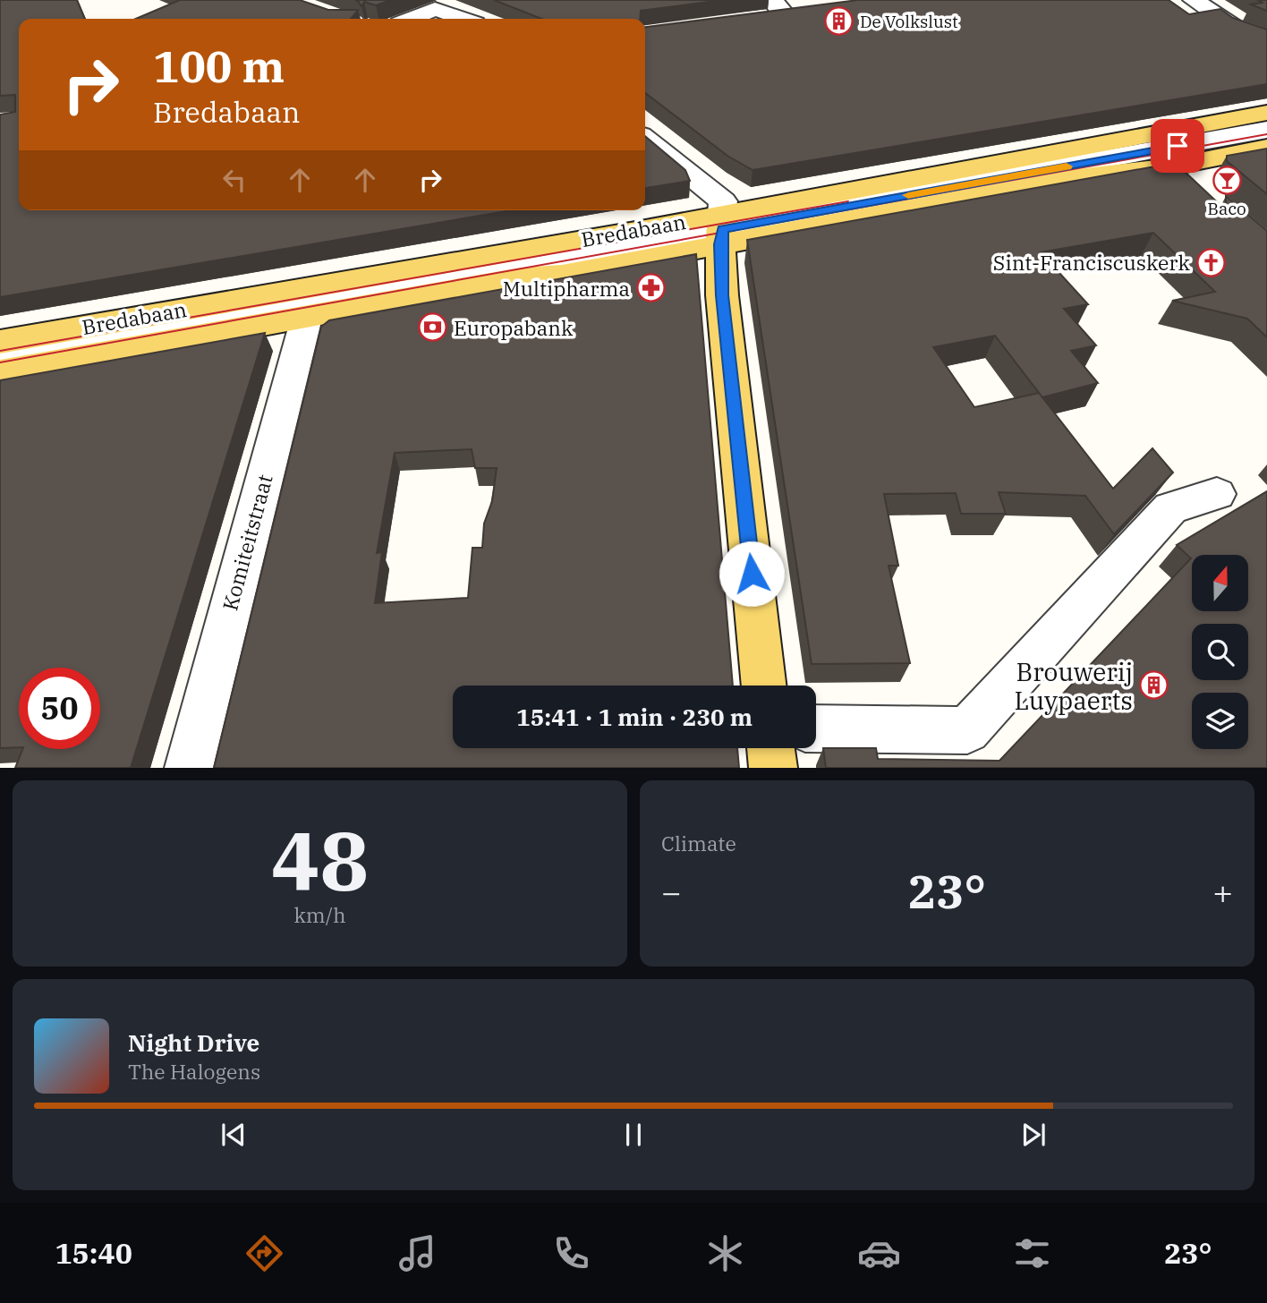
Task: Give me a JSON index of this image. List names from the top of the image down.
{
  "streets": {
    "main road": ["Bredabaan"],
    "street": ["Komiteitstraat"]
  },
  "crossings": [
    ["Bredabaan", "Komiteitstraat"]
  ],
  "places": {
    "building": ["De Volkslust", "Brouwerij Luypaerts"],
    "bar": ["Baco"],
    "church": ["Sint-Franciscuskerk"],
    "pharmacy": ["Multipharma"],
    "bank": ["Europabank"]
  },
  "north": "top",
  "page": {
    "turn": ["100 m", "Bredabaan"],
    "limit": "50",
    "trip": "15:41 · 1 min · 230 m",
    "tile": [
      ["48", "km/h"],
      "Climate"
    ],
    "heat": ["−", "23°", "+"],
    "song": ["Night Drive", "The Halogens"],
    "tabs": ["15:40", "23°"]
  }
}
